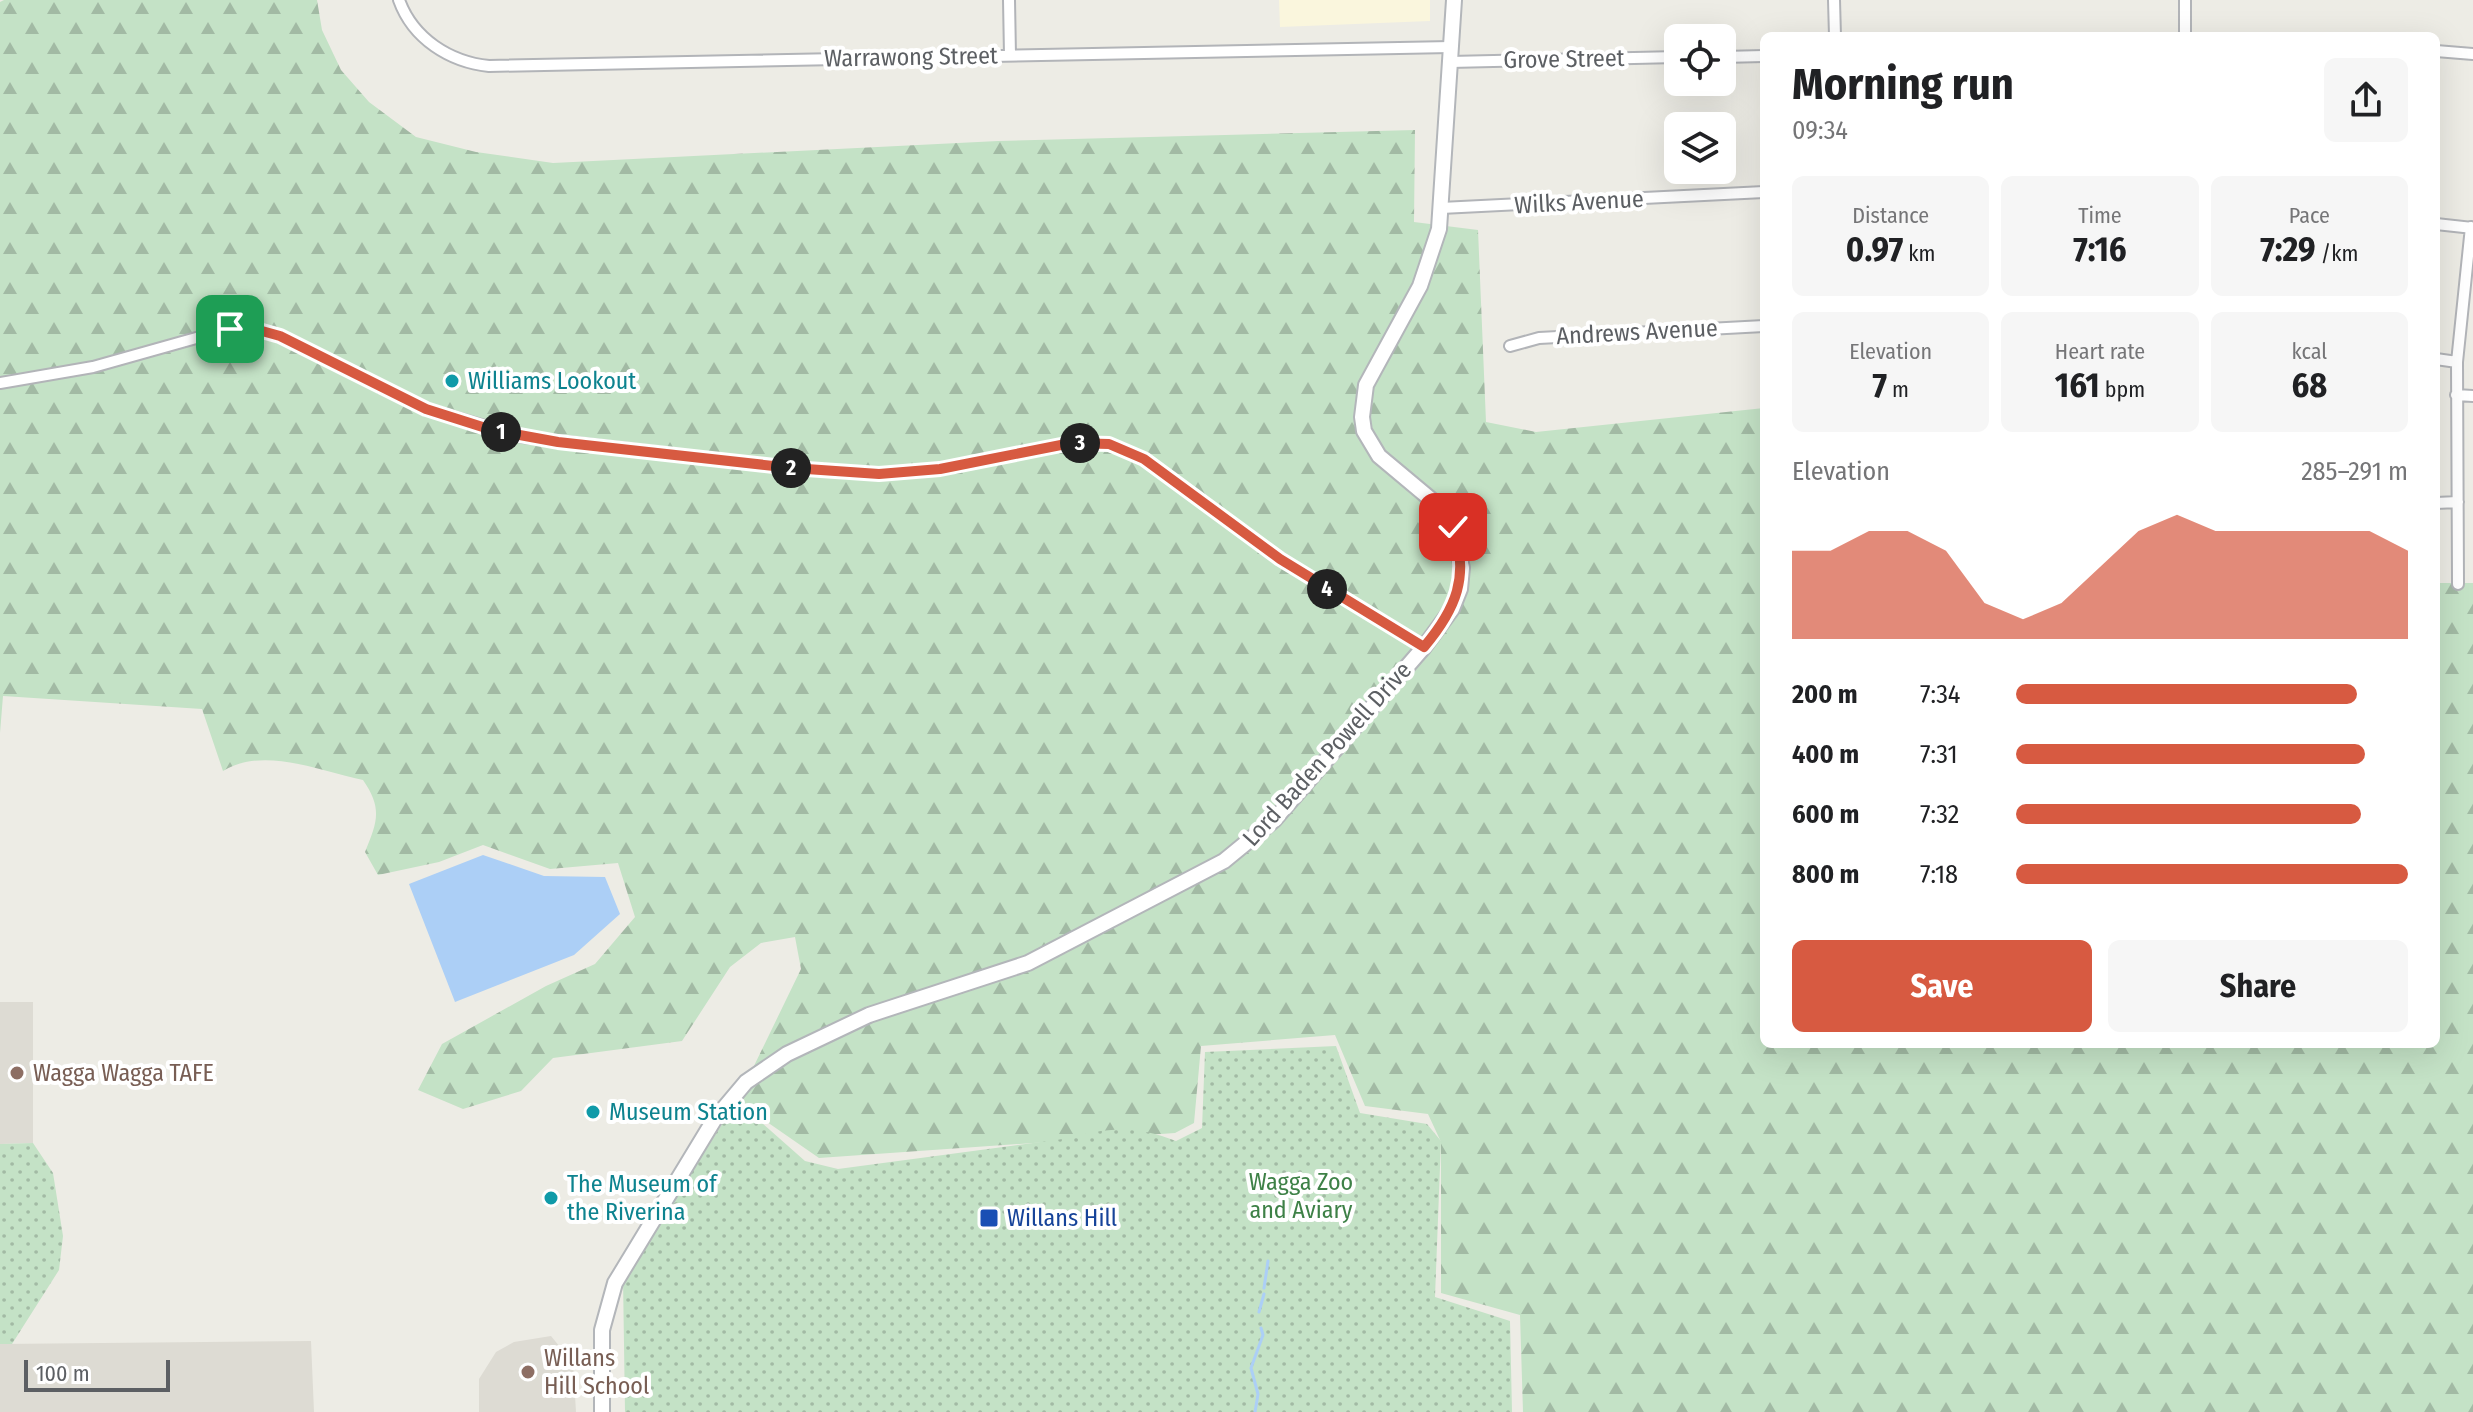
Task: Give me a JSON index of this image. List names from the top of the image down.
{
  "streets": {
    "street": [
      "Warrawong Street",
      "Grove Street",
      "Wilks Avenue",
      "Andrews Avenue",
      "Lord Baden Powell Drive"
    ]
  },
  "crossings": [
    ["Warrawong Street", "Grove Street"],
    ["Warrawong Street", "Lord Baden Powell Drive"],
    ["Grove Street", "Lord Baden Powell Drive"],
    ["Wilks Avenue", "Lord Baden Powell Drive"]
  ],
  "parks": ["Wagga Zoo and Aviary"],
  "places": {
    "other": [
      "Williams Lookout",
      "Wagga Wagga TAFE",
      "Museum Station",
      "The Museum of the Riverina",
      "Willans Hill School"
    ],
    "transit": ["Willans Hill"]
  },
  "scale_bar": "100 m",
  "page": {
    "heading": ["Morning run", "09:34"],
    "stats": [
      ["Distance", "0.97 km"],
      ["Time", "7:16"],
      ["Pace", "7:29 /km"],
      ["Elevation", "7 m"],
      ["Heart rate", "161 bpm"],
      ["kcal", "68"]
    ],
    "pins": [
      "1",
      "3",
      "2",
      "4"
    ],
    "chart": ["Elevation", "285–291 m"],
    "list": [
      {
        "name": "200 m",
        "note": "7:34"
      },
      {
        "name": "400 m",
        "note": "7:31"
      },
      {
        "name": "600 m",
        "note": "7:32"
      },
      {
        "name": "800 m",
        "note": "7:18"
      }
    ],
    "buttons": ["Save", "Share"],
    "scale": "100 m"
  }
}
